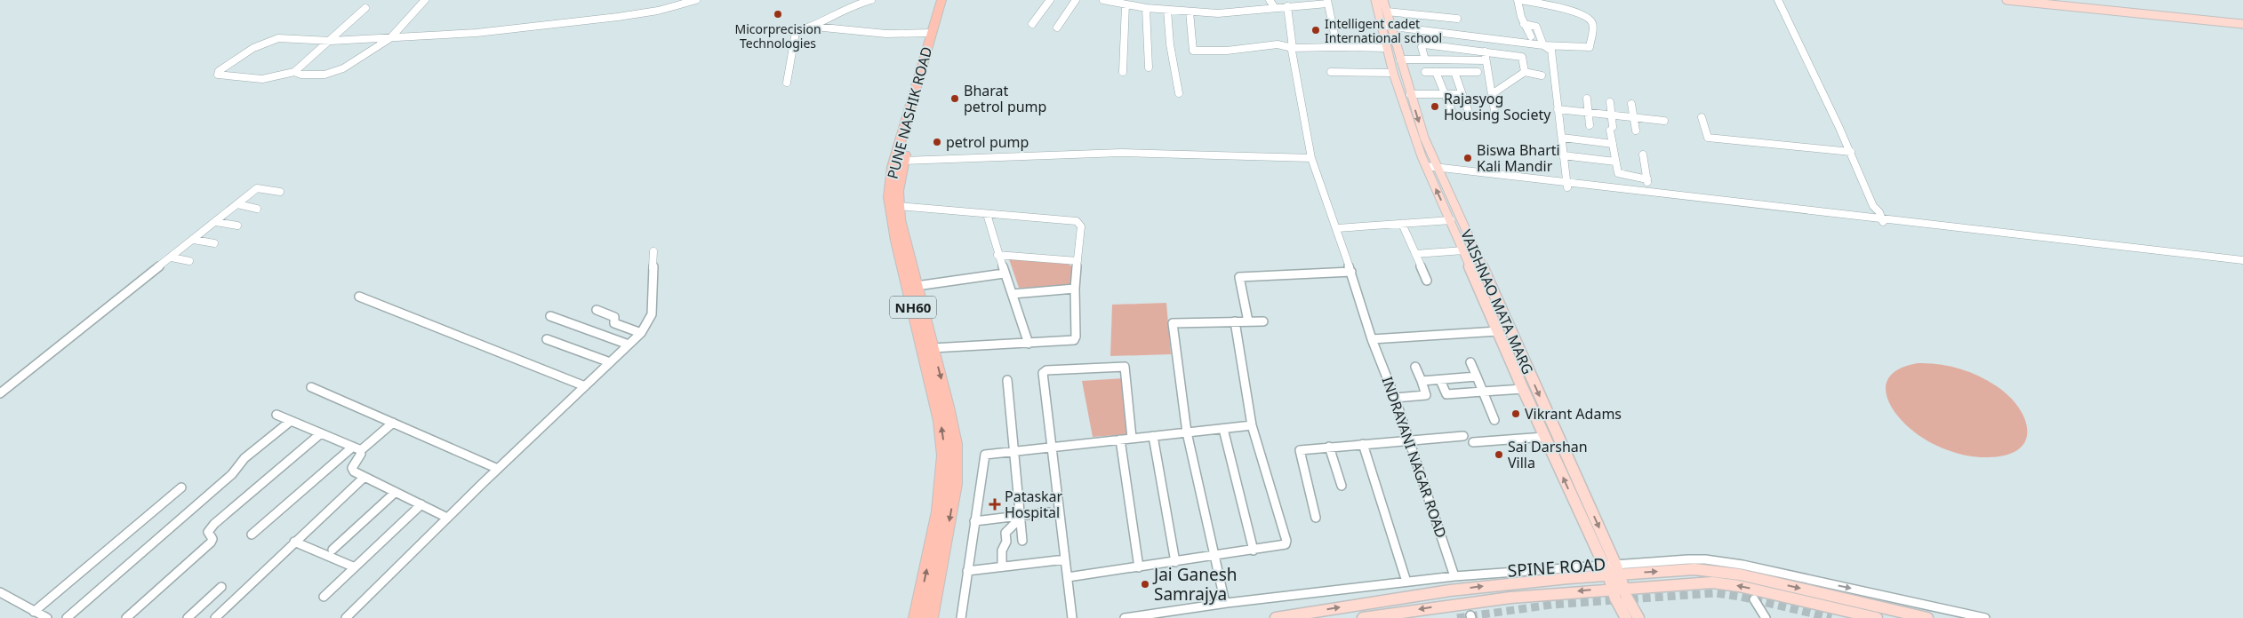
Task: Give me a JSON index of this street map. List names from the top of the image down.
{
  "streets": {
    "highway": ["PUNE NASHIK ROAD", "NH60"],
    "main road": ["VAISHNAO MATA MARG", "SPINE ROAD"],
    "street": ["INDRAYANI NAGAR ROAD"]
  },
  "crossings": [
    ["VAISHNAO MATA MARG", "SPINE ROAD"],
    ["INDRAYANI NAGAR ROAD", "SPINE ROAD"]
  ],
  "places": {
    "other": [
      "Micorprecision Technologies",
      "Intelligent cadet International school",
      "Bharat petrol pump",
      "Rajasyog Housing Society",
      "petrol pump",
      "Biswa Bharti Kali Mandir",
      "Vikrant Adams",
      "Sai Darshan Villa",
      "Jai Ganesh Samrajya"
    ],
    "health": ["Pataskar Hospital"]
  }
}
